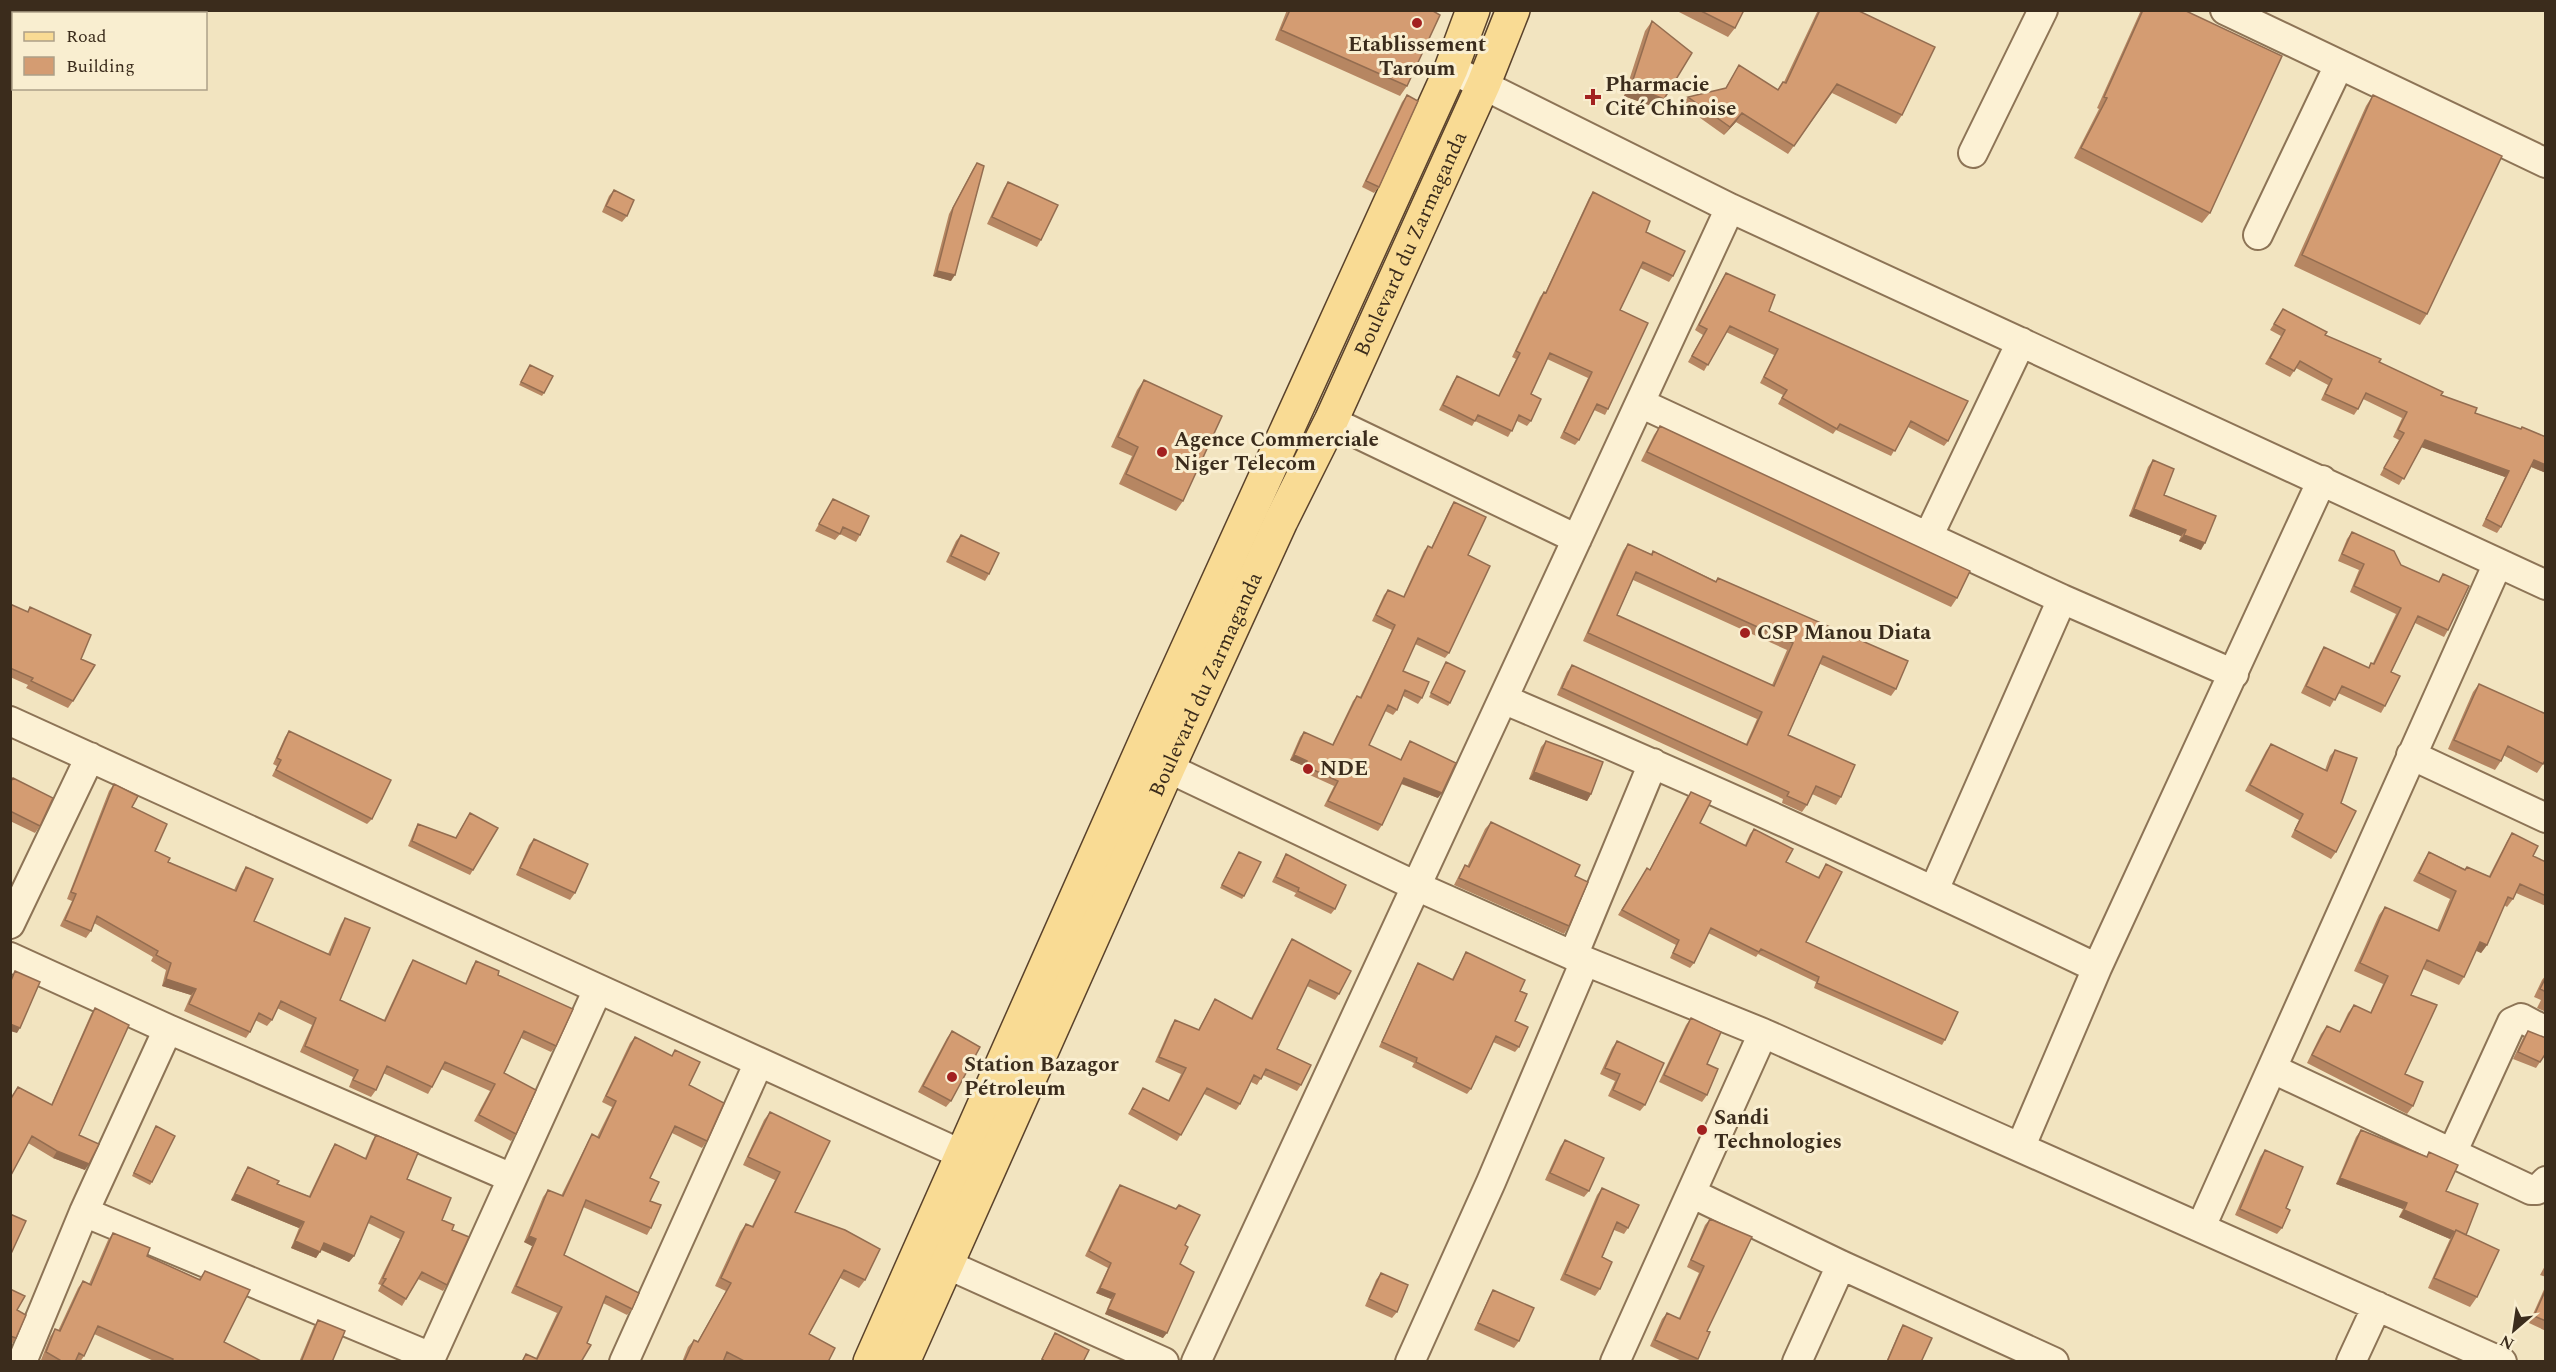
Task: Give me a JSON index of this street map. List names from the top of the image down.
{
  "streets": {
    "main road": ["Boulevard du Zarmaganda"]
  },
  "places": {
    "other": [
      "Etablissement Taroum",
      "Agence Commerciale Niger Telecom",
      "CSP Manou Diata",
      "NDE",
      "Station Bazagor Pétroleum",
      "Sandi Technologies"
    ],
    "health": ["Pharmacie Cité Chinoise"]
  },
  "legend": ["Road", "Building"],
  "north": "bottom left"
}
